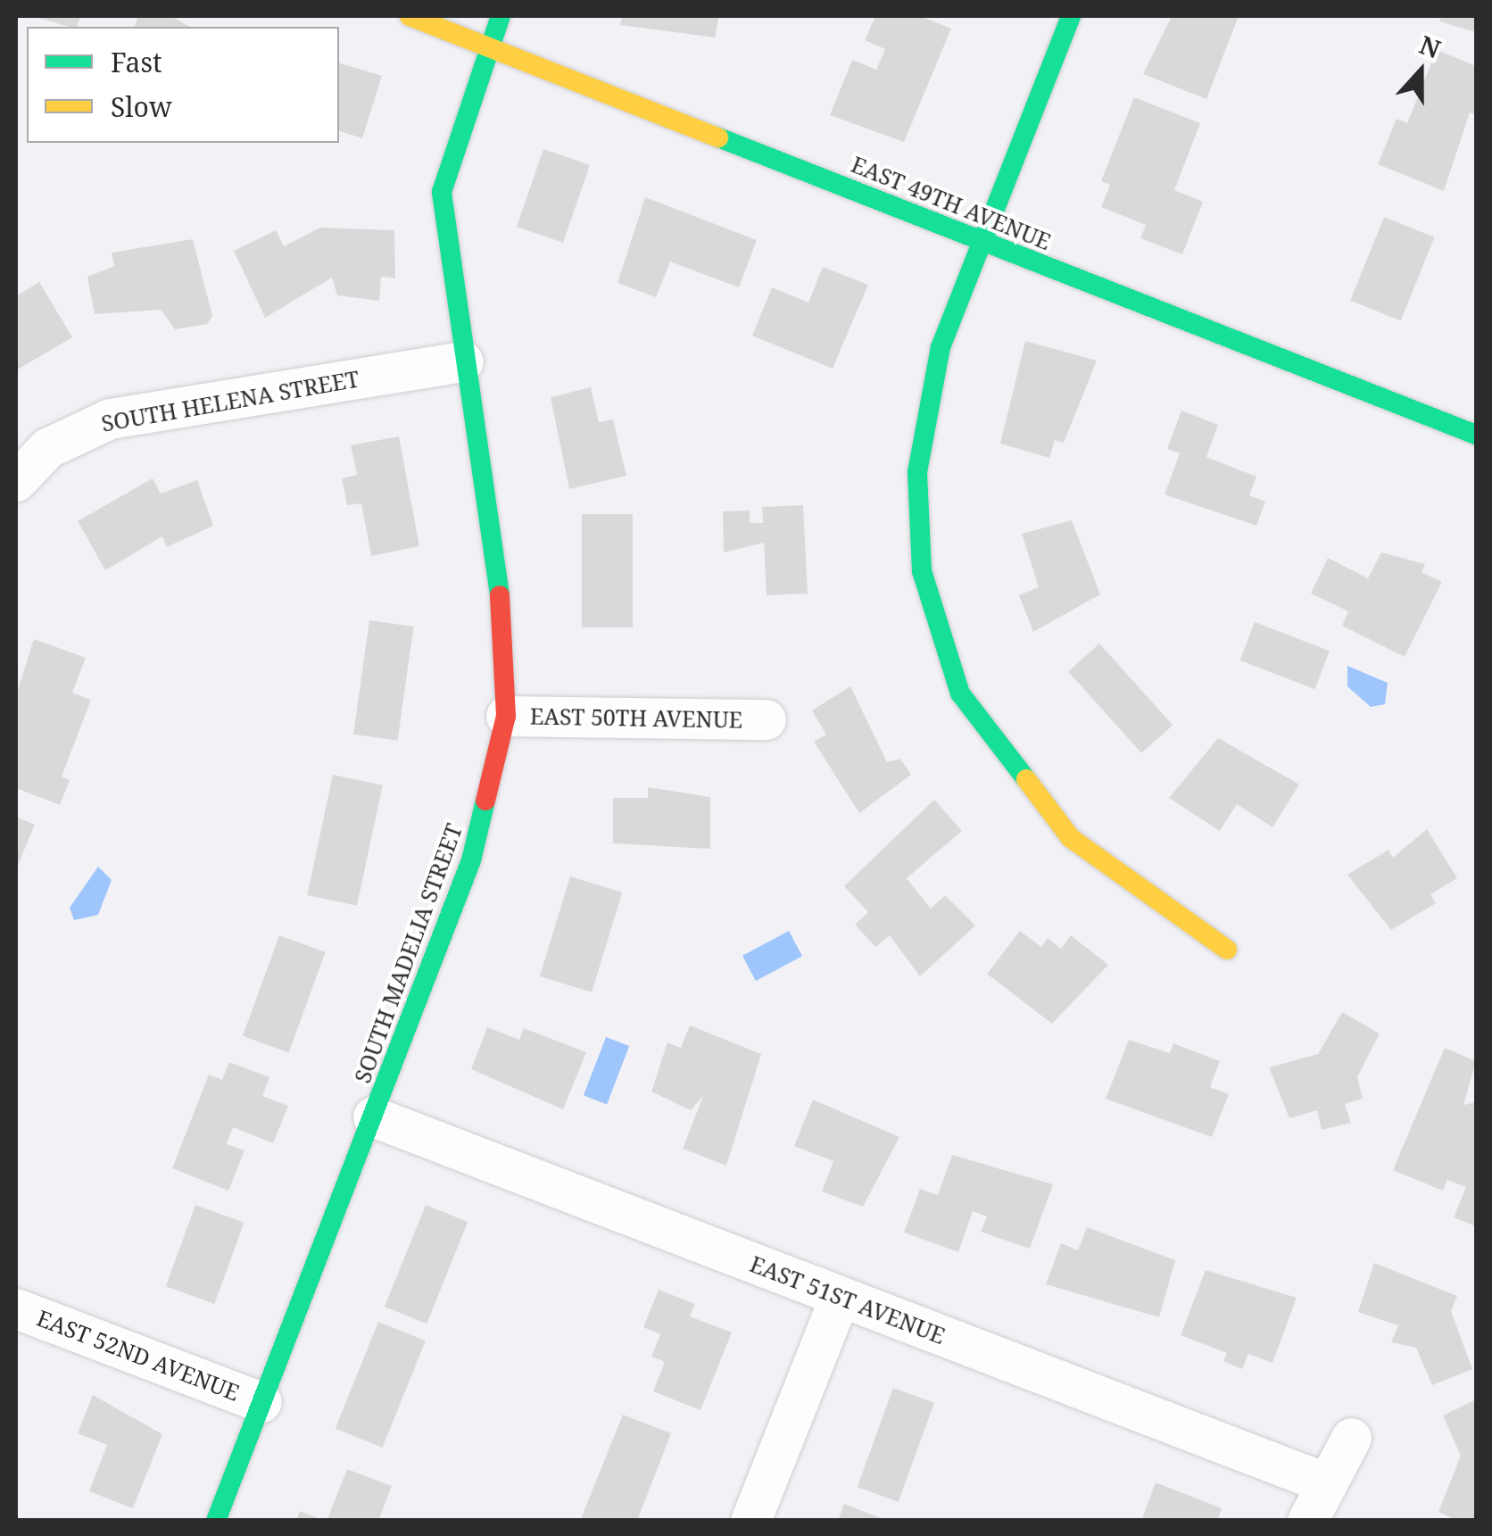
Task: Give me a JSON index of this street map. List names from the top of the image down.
{
  "streets": {
    "street": [
      "EAST 49TH AVENUE",
      "SOUTH HELENA STREET",
      "EAST 50TH AVENUE",
      "SOUTH MADELIA STREET",
      "EAST 51ST AVENUE",
      "EAST 52ND AVENUE"
    ]
  },
  "crossings": [
    ["EAST 49TH AVENUE", "SOUTH MADELIA STREET"],
    ["SOUTH HELENA STREET", "SOUTH MADELIA STREET"],
    ["EAST 50TH AVENUE", "SOUTH MADELIA STREET"],
    ["SOUTH MADELIA STREET", "EAST 51ST AVENUE"],
    ["SOUTH MADELIA STREET", "EAST 52ND AVENUE"]
  ],
  "legend": ["Fast", "Slow"],
  "north": "top"
}
